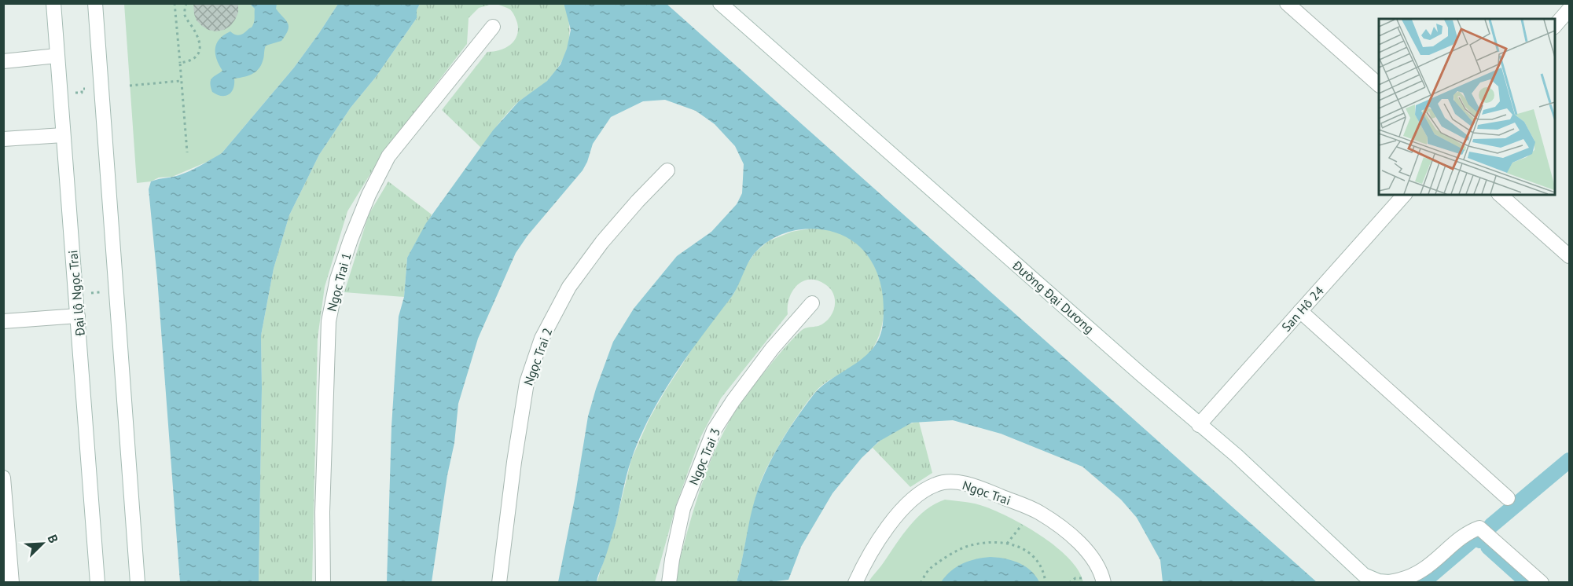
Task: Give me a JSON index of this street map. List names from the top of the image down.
{
  "streets": {
    "street": [
      "Ngọc Trai 1",
      "Đại lộ Ngọc Trai",
      "Đường Đại Dương",
      "San Hô 24",
      "Ngọc Trai 2",
      "Ngọc Trai 3",
      "Ngọc Trai"
    ]
  },
  "crossings": [
    ["Đường Đại Dương", "San Hô 24"]
  ],
  "north": "top right"
}
